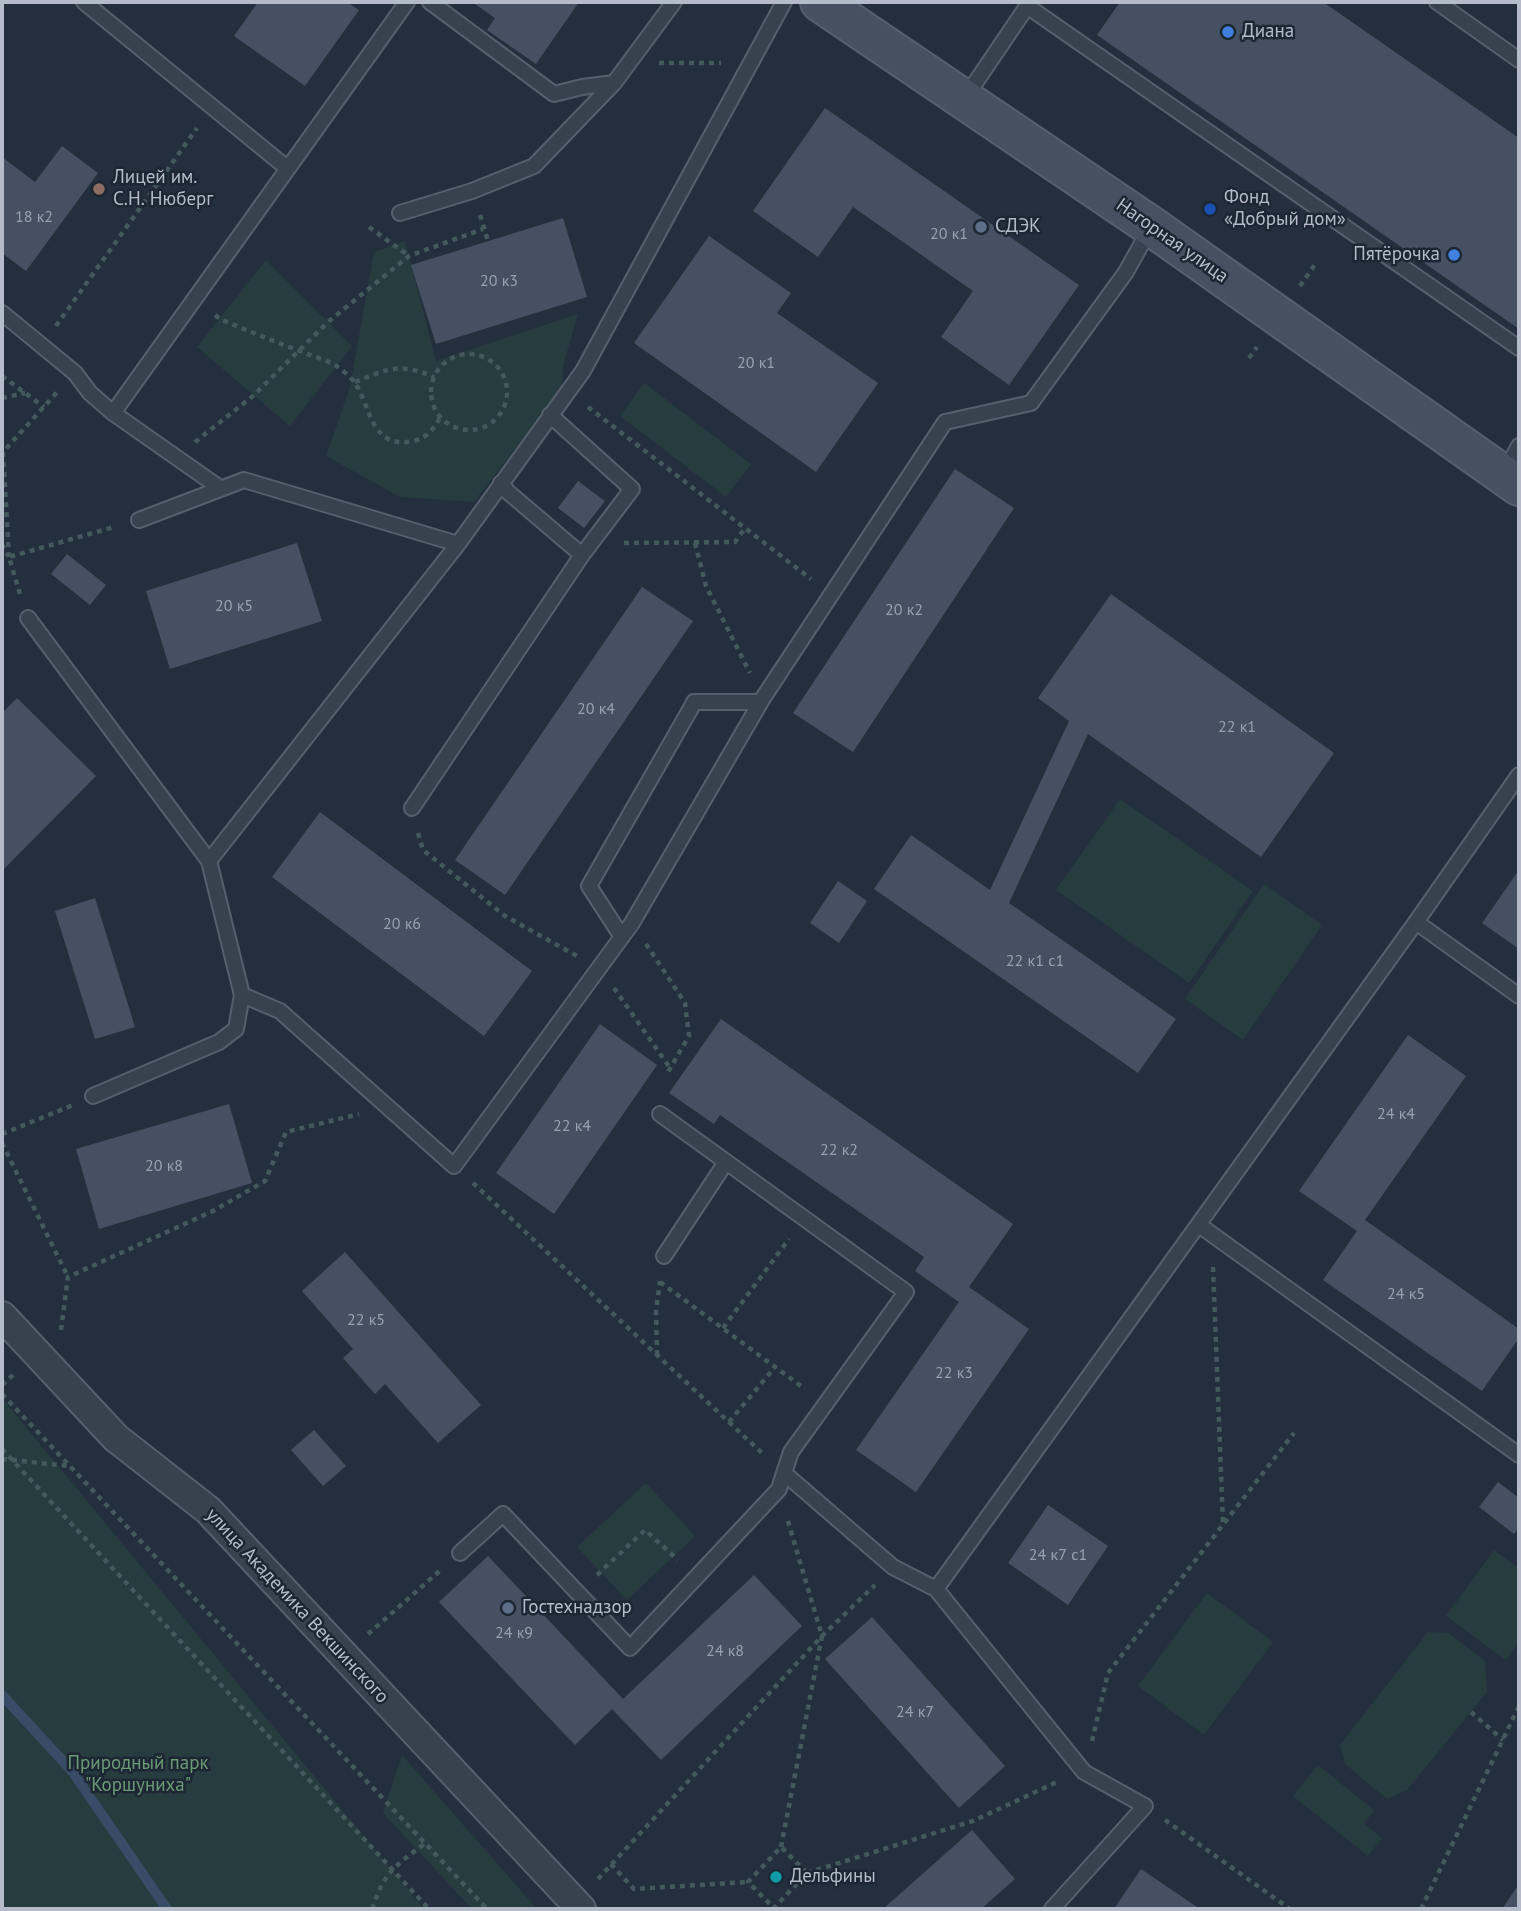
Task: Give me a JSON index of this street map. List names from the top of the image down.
{
  "streets": {
    "street": ["Нагорная улица", "улица Академика Векшинского"]
  },
  "parks": ["Природный парк \"Коршуниха\""],
  "places": [
    "Диана",
    "Лицей им. С.Н. Нюберг",
    "Фонд «Добрый дом»",
    "СДЭК",
    "Пятёрочка",
    "Гостехнадзор",
    "Дельфины"
  ],
  "house_numbers": [
    "18 к2",
    "20 к1",
    "20 к3",
    "20 к1",
    "20 к5",
    "20 к2",
    "20 к4",
    "22 к1",
    "20 к6",
    "22 к1 с1",
    "24 к4",
    "22 к4",
    "22 к2",
    "20 к8",
    "24 к5",
    "22 к5",
    "22 к3",
    "24 к7 с1",
    "24 к9",
    "24 к8",
    "24 к7"
  ]
}
